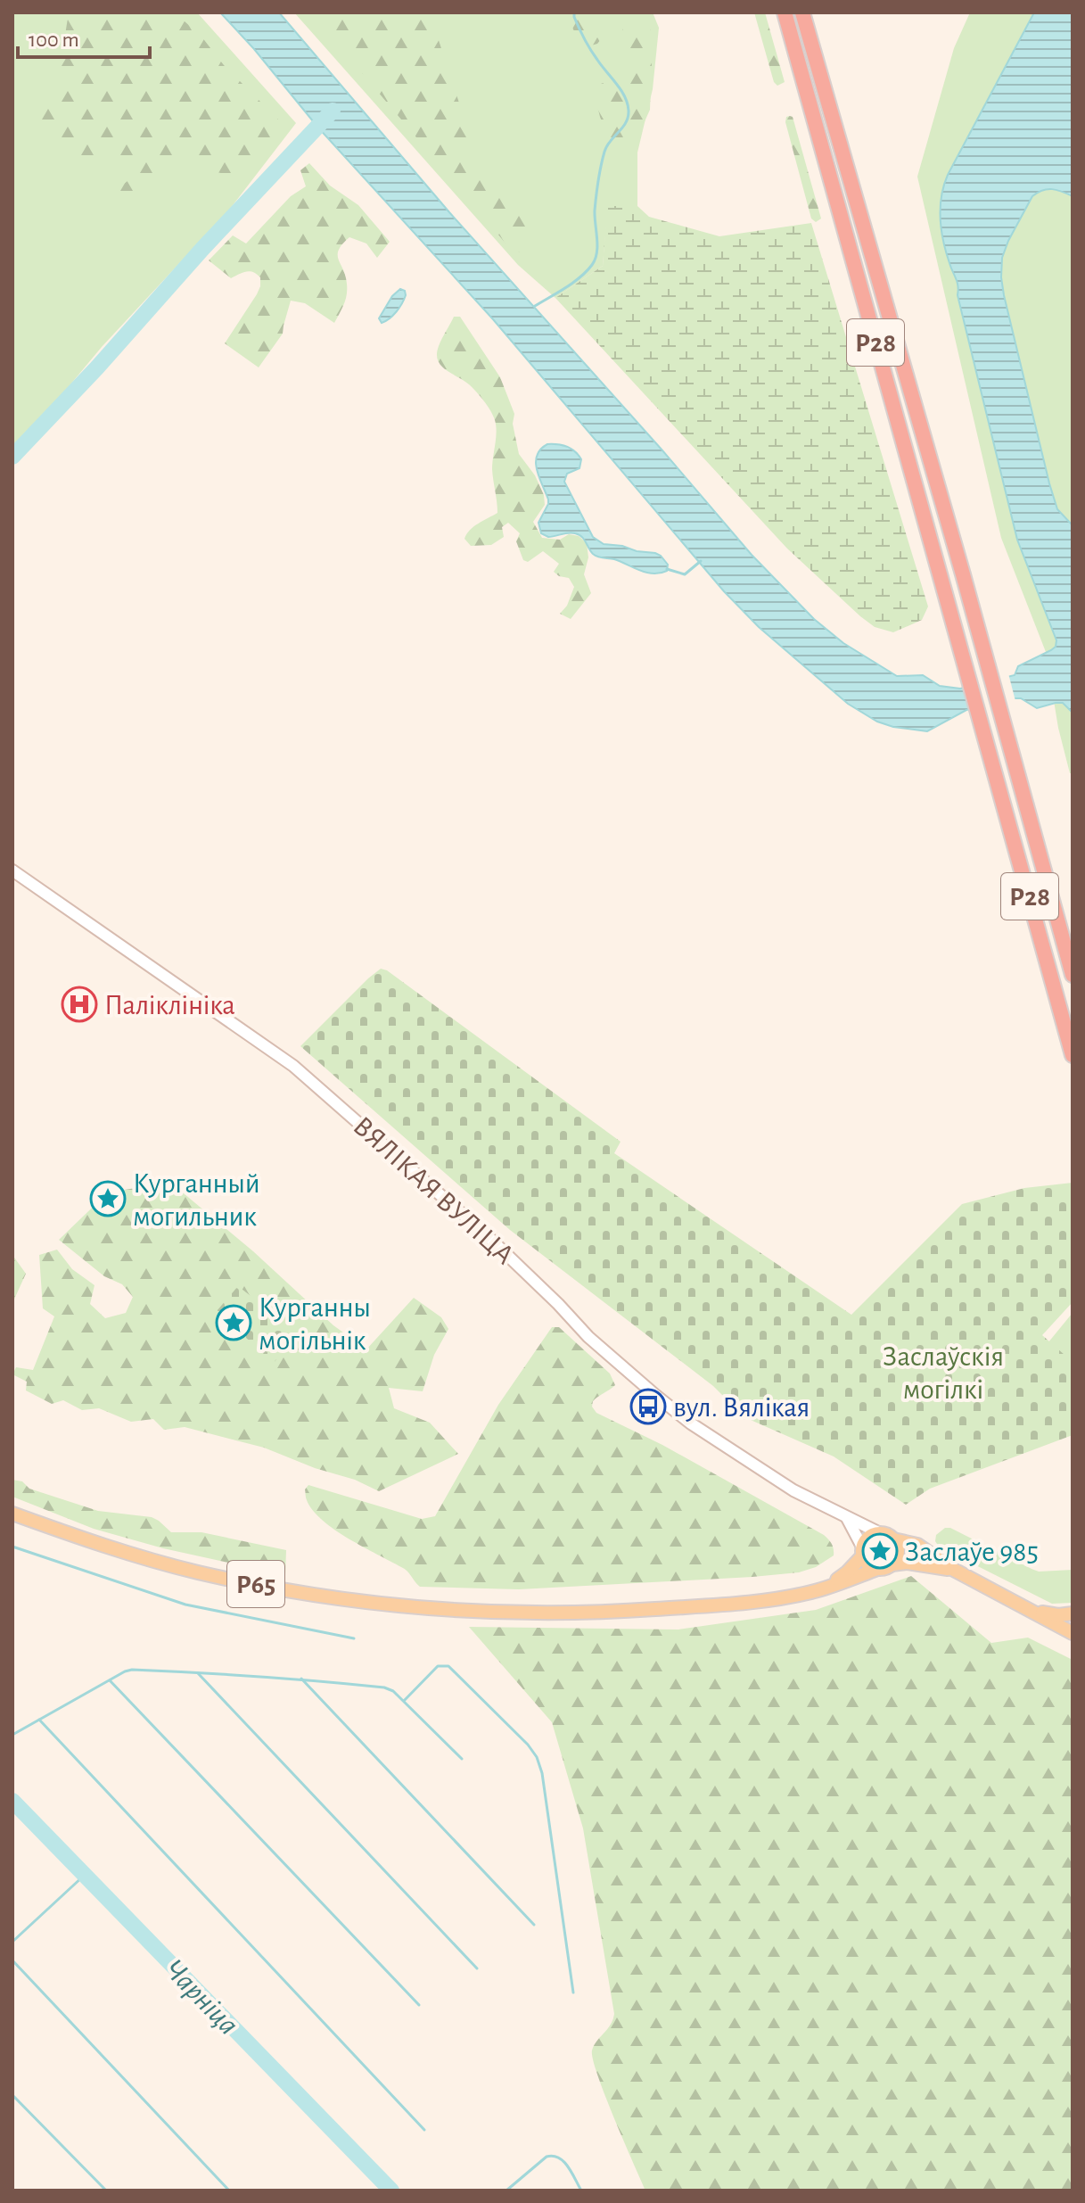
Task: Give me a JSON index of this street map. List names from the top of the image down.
{
  "streets": {
    "highway": ["Р28"],
    "main road": ["ВЯЛІКАЯ ВУЛІЦА", "Р65"]
  },
  "crossings": [
    ["ВЯЛІКАЯ ВУЛІЦА", "Р65"]
  ],
  "water": ["Чарніца"],
  "parks": ["Заслаўскія могілкі"],
  "places": {
    "hospital": ["Паліклініка"],
    "place": ["Курганный могильник", "Курганны могільнік", "Заслаўе 985"],
    "bus stop": ["вул. Вялікая"]
  },
  "scale_bar": "100 m"
}
